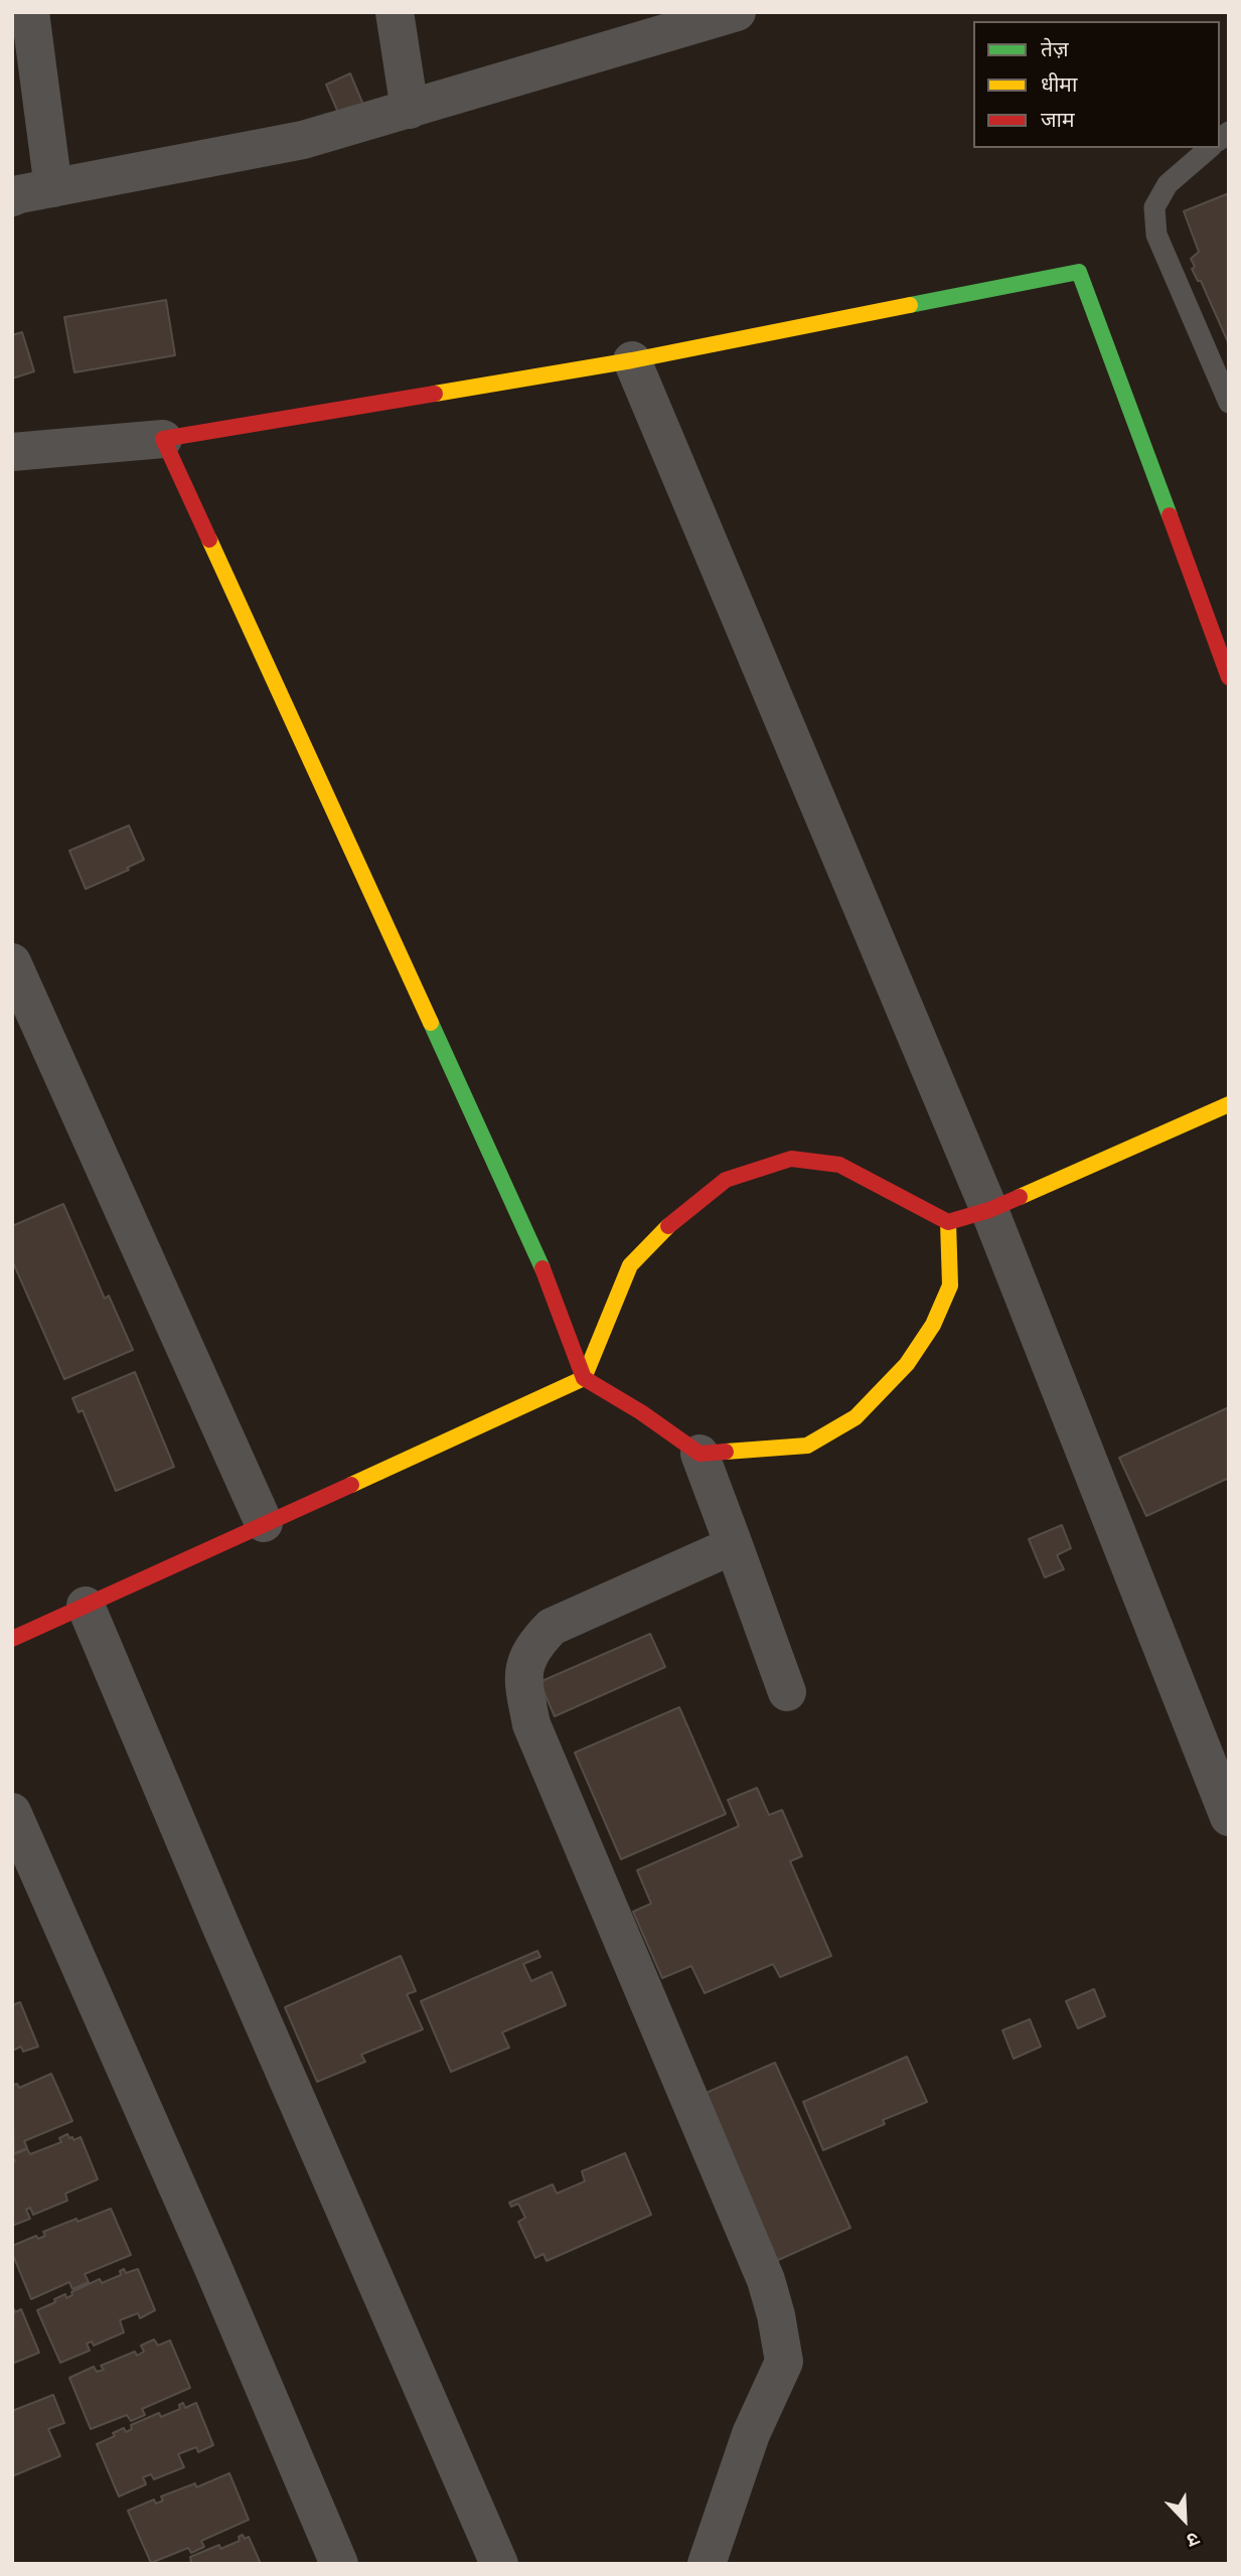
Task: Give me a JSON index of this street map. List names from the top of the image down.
{
  "legend": ["तेज़", "धीमा", "जाम"],
  "north": "bottom right"
}
